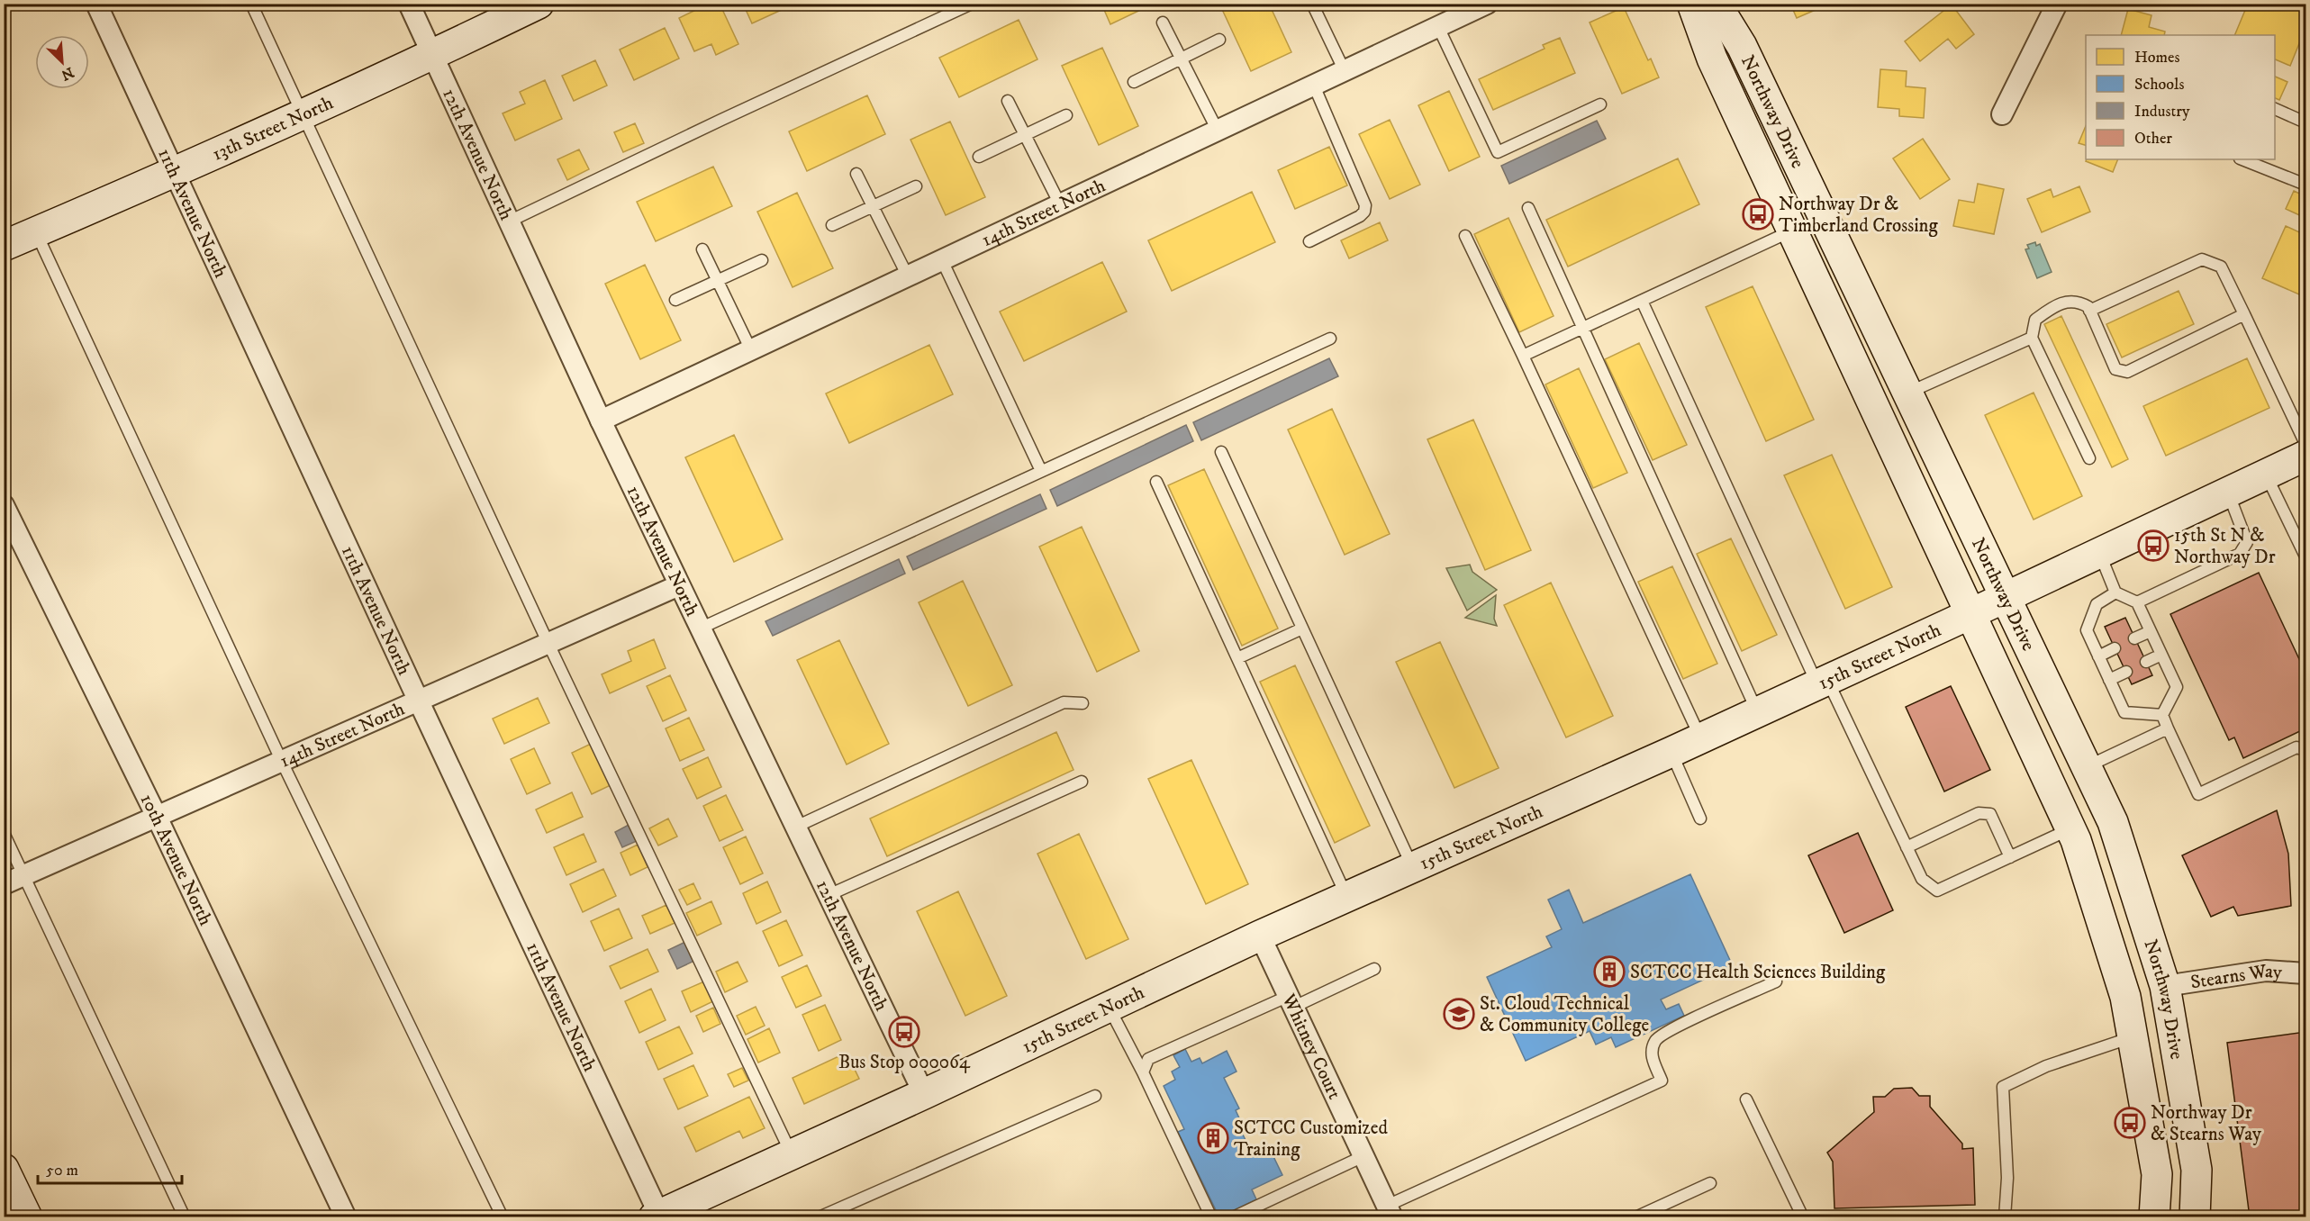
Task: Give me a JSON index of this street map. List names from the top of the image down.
{
  "streets": {
    "street": [
      "Northway Drive",
      "13th Street North",
      "12th Avenue North",
      "11th Avenue North",
      "14th Street North",
      "15th Street North",
      "10th Avenue North",
      "Stearns Way",
      "Whitney Court"
    ]
  },
  "crossings": [
    ["Northway Drive", "15th Street North"],
    ["Northway Drive", "Stearns Way"],
    ["13th Street North", "12th Avenue North"],
    ["13th Street North", "11th Avenue North"],
    ["12th Avenue North", "14th Street North"],
    ["12th Avenue North", "15th Street North"],
    ["11th Avenue North", "14th Street North"],
    ["11th Avenue North", "15th Street North"],
    ["14th Street North", "10th Avenue North"],
    ["15th Street North", "Whitney Court"]
  ],
  "places": {
    "bus stop": [
      "Northway Dr & Timberland Crossing",
      "15th St N & Northway Dr",
      "Bus Stop 000064",
      "Northway Dr & Stearns Way"
    ],
    "building": ["SCTCC Health Sciences Building", "SCTCC Customized Training"],
    "school or university": ["St. Cloud Technical & Community College"]
  },
  "legend": [
    "Homes",
    "Schools",
    "Industry",
    "Other"
  ],
  "scale_bar": "50 m",
  "north": "bottom right"
}
